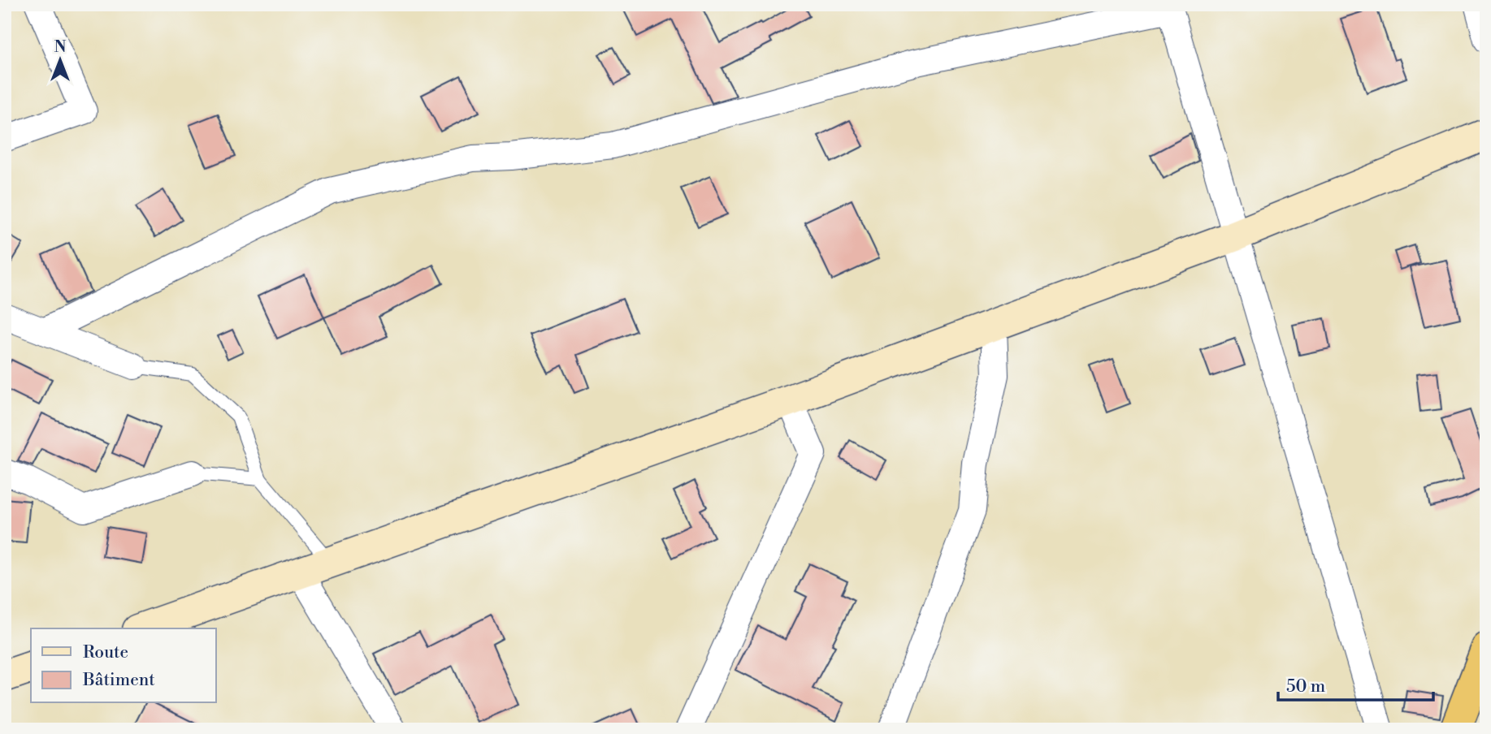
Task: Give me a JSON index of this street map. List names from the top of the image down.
{
  "legend": ["Route", "Bâtiment"],
  "scale_bar": "50 m",
  "north": "top"
}
